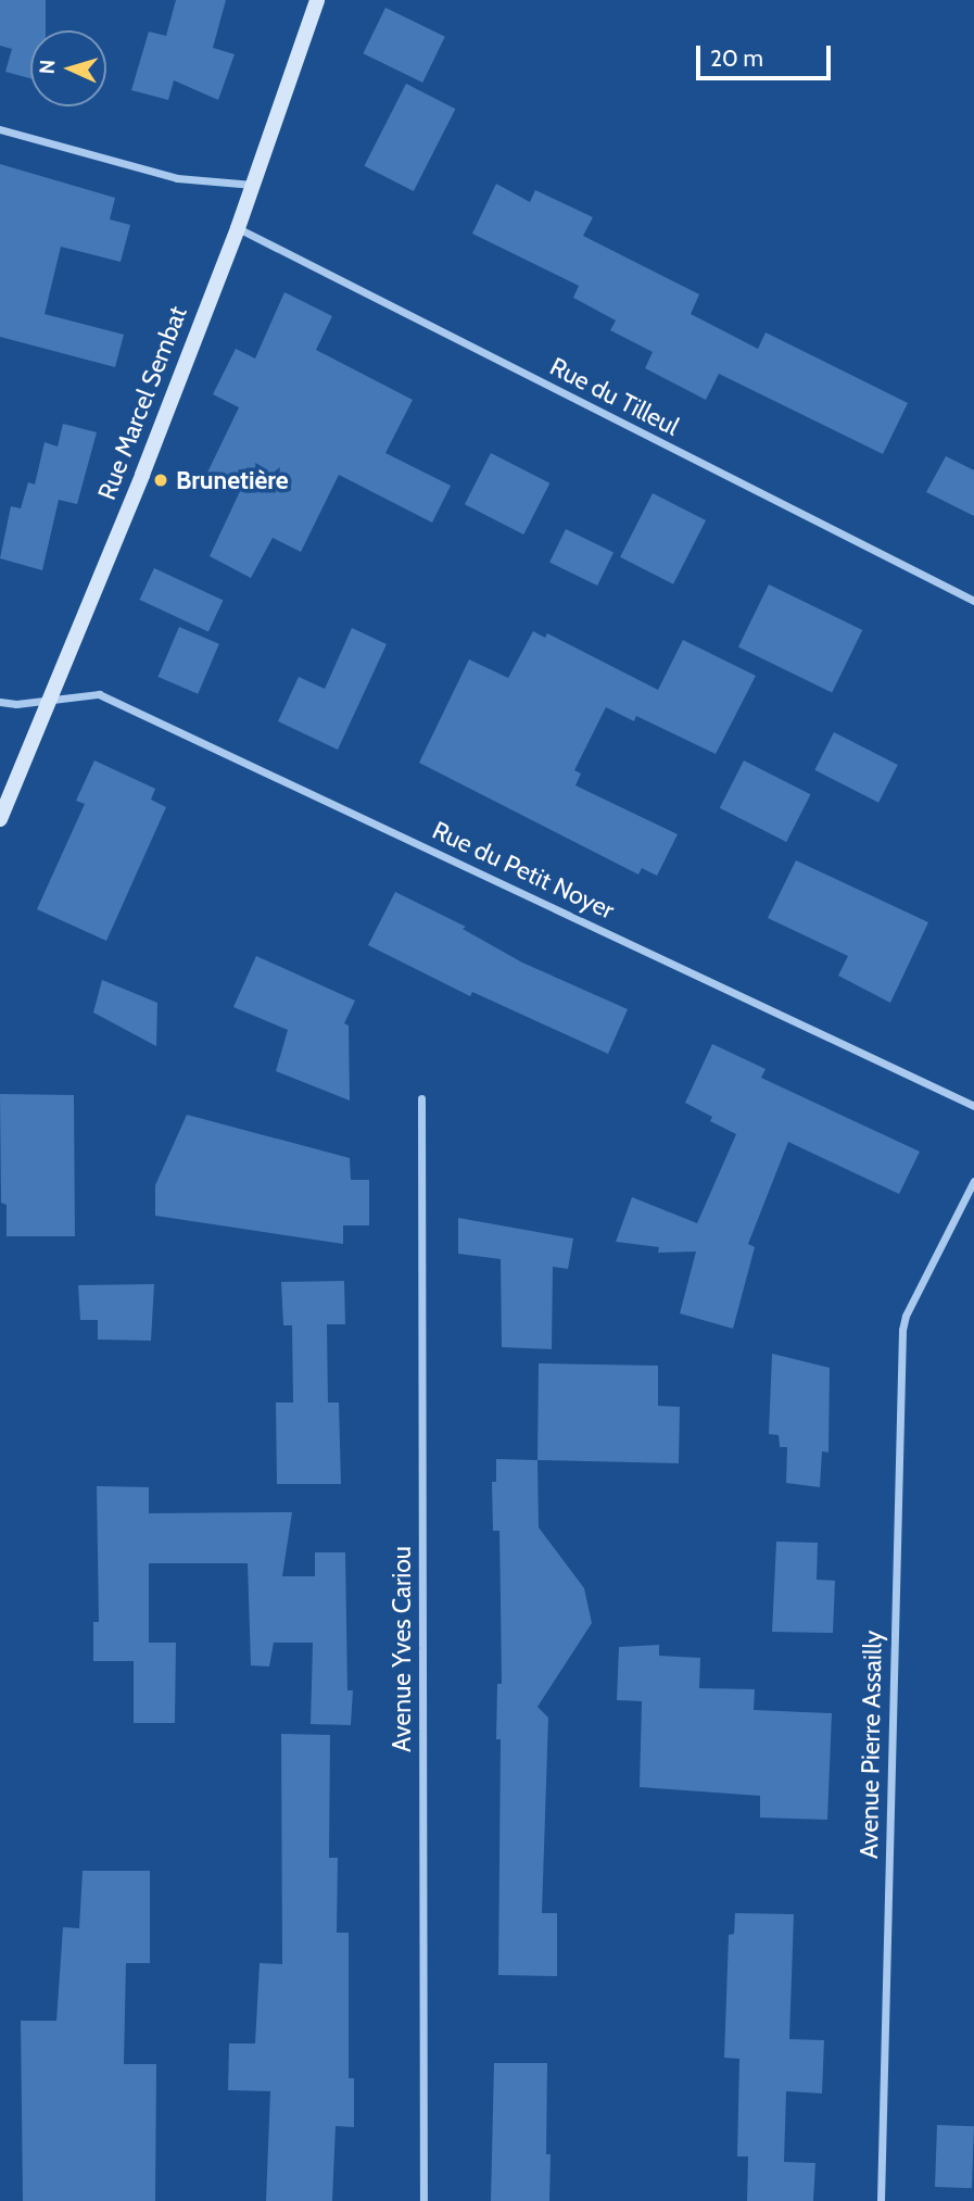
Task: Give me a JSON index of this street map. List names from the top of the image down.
{
  "streets": {
    "street": [
      "Rue du Tilleul",
      "Rue Marcel Sembat",
      "Rue du Petit Noyer",
      "Avenue Yves Cariou",
      "Avenue Pierre Assailly"
    ]
  },
  "crossings": [
    ["Rue du Tilleul", "Rue Marcel Sembat"],
    ["Rue Marcel Sembat", "Rue du Petit Noyer"]
  ],
  "places": ["Brunetière"],
  "scale_bar": "20 m",
  "north": "left"
}
